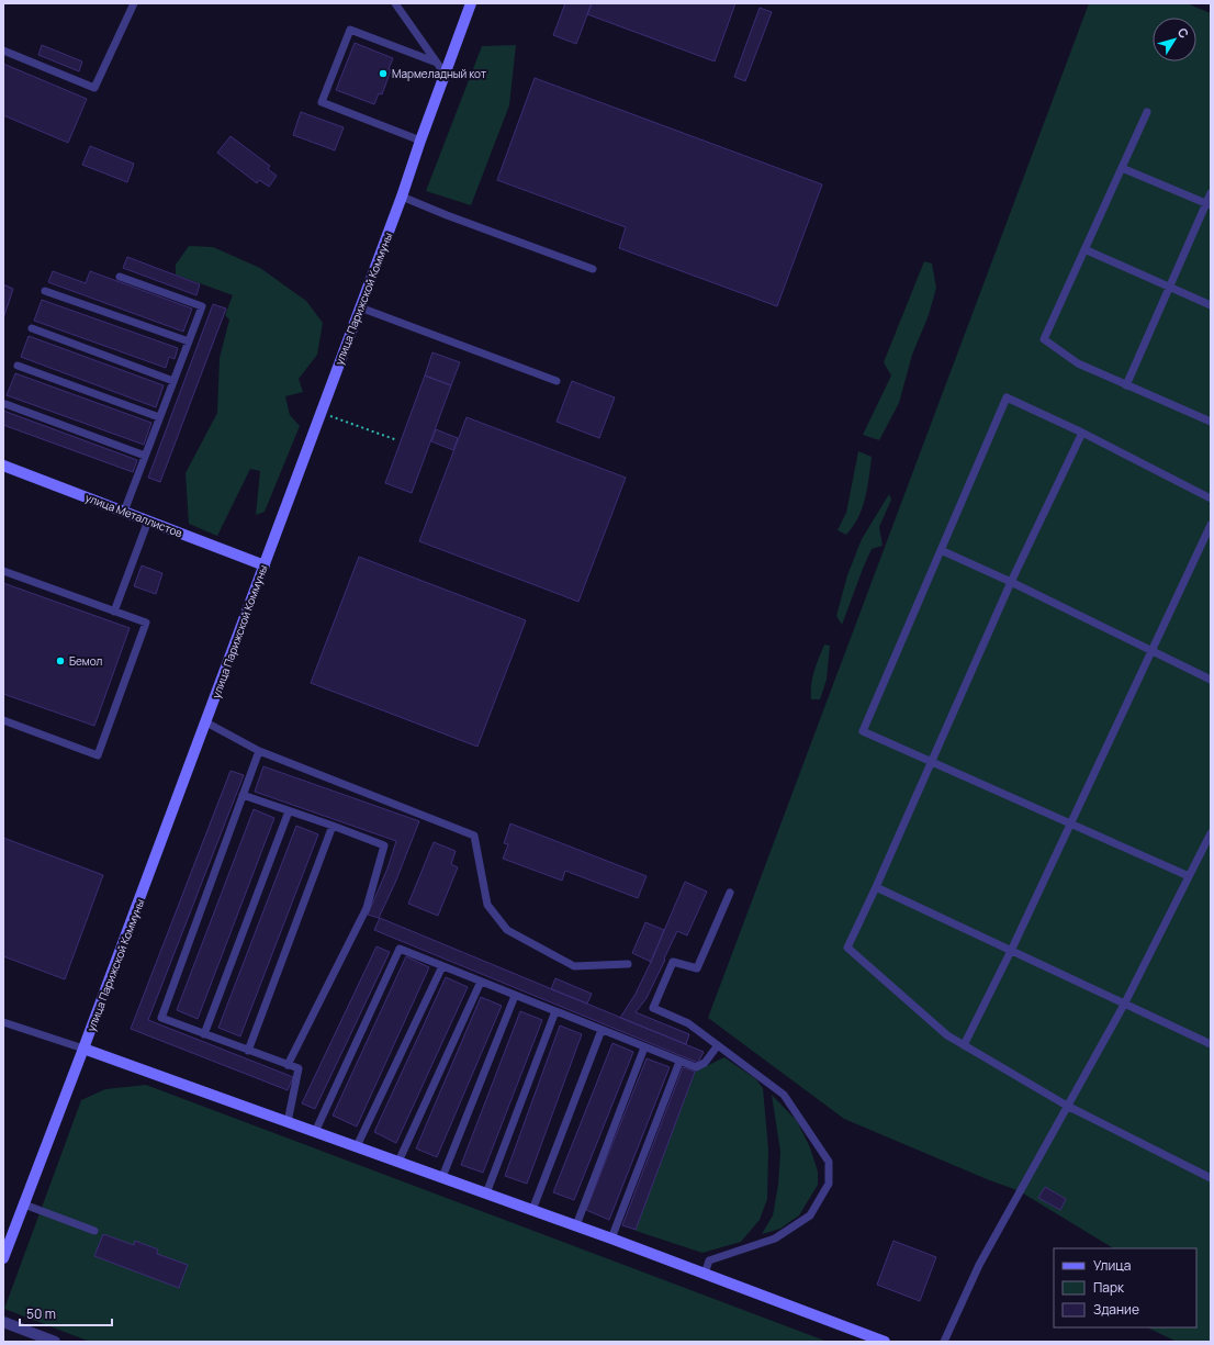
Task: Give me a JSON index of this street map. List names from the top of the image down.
{
  "streets": {
    "main road": ["улица Парижской Коммуны", "улица Металлистов"]
  },
  "crossings": [
    ["улица Парижской Коммуны", "улица Металлистов"]
  ],
  "places": ["Мармеладный кот", "Бемол"],
  "legend": ["Улица", "Парк", "Здание"],
  "scale_bar": "50 m",
  "north": "top right"
}
